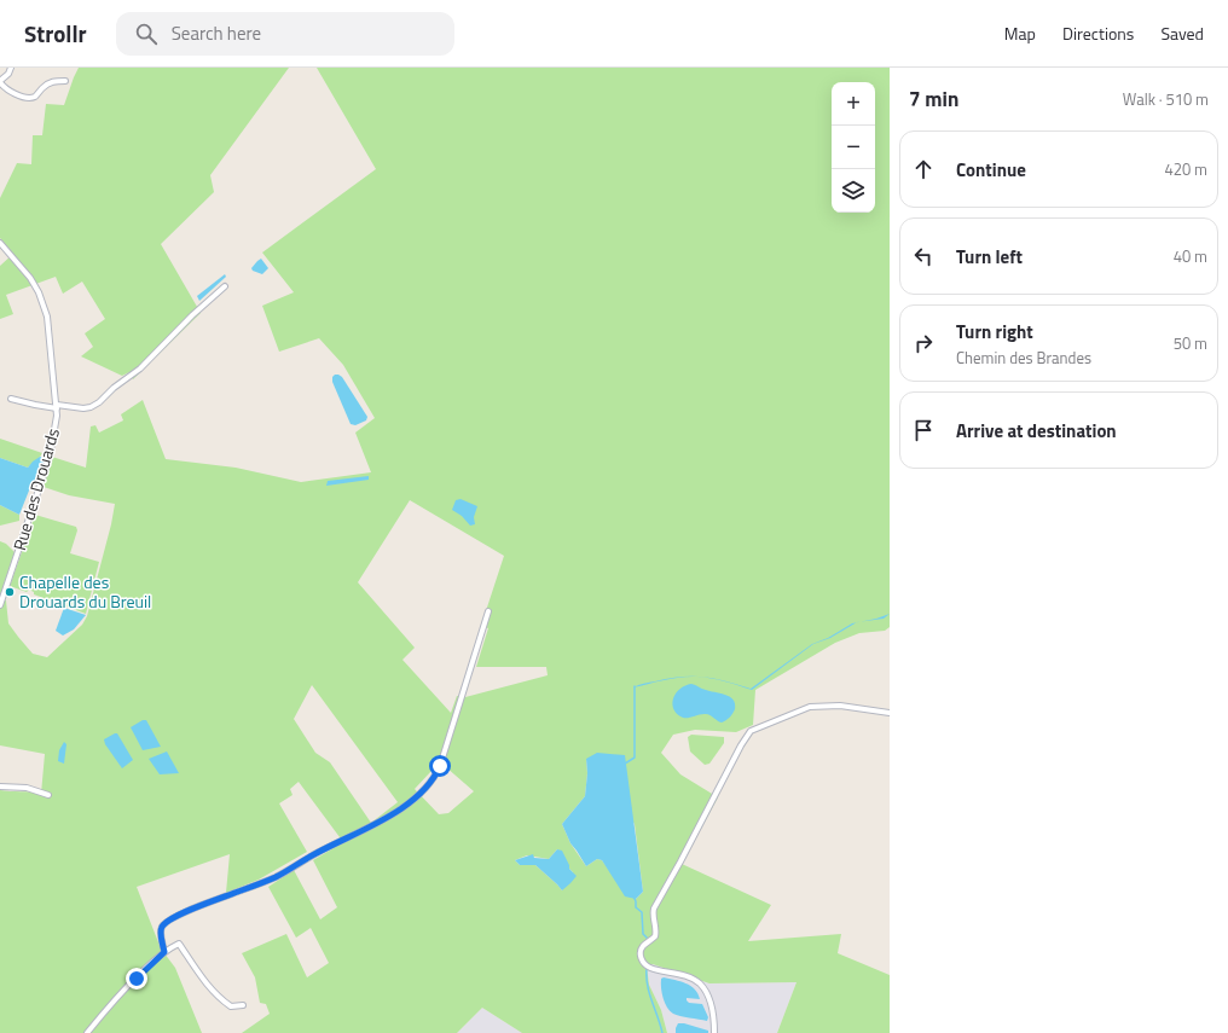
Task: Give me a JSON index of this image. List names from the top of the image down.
{
  "streets": {
    "street": ["Rue des Drouards"]
  },
  "places": ["Chapelle des Drouards du Breuil"],
  "page": {
    "header": "Strollr",
    "search": "Search here",
    "nav": ["Map", "Directions", "Saved"],
    "heading": ["7 min", "Walk · 510 m"],
    "map_buttons": ["+", "−"],
    "list": [
      ["Continue", "420 m"],
      ["Turn left", "40 m"],
      ["Turn right", "Chemin des Brandes", "50 m"],
      "Arrive at destination"
    ]
  }
}
